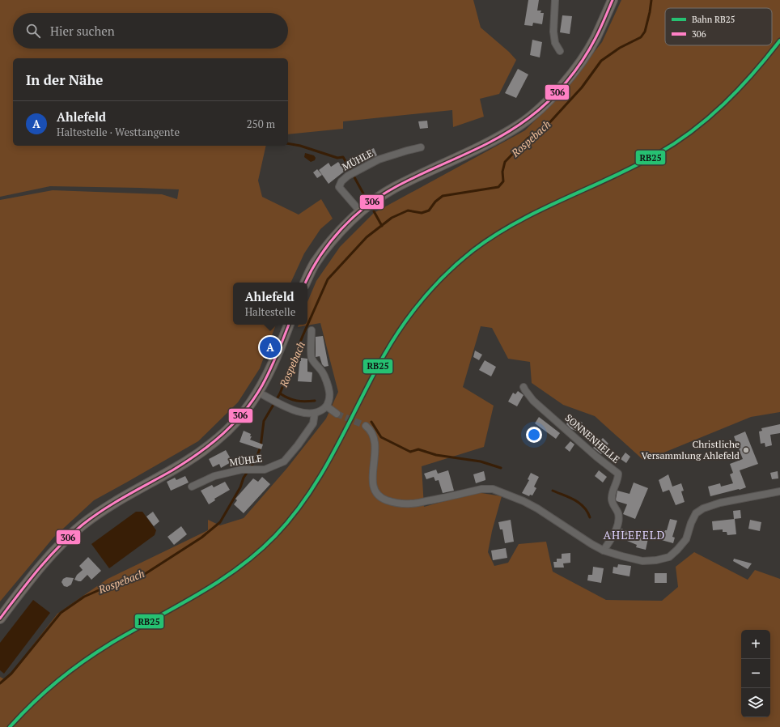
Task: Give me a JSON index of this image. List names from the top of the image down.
{
  "streets": {
    "street": ["MÜHLE", "SONNENHELLE"]
  },
  "districts": ["AHLEFELD"],
  "water": ["Rospebach"],
  "places": ["Christliche Versammlung Ahlefeld"],
  "lines": ["transit line 306", "rail line RB25"],
  "legend": ["Bahn RB25", "306"],
  "page": {
    "search": "Hier suchen",
    "heading": "In der Nähe",
    "list": [
      {
        "mark": "A",
        "name": "Ahlefeld",
        "note": "Haltestelle · Westtangente",
        "value": "250 m"
      }
    ],
    "popup": ["Ahlefeld", "Haltestelle"],
    "pins": "A",
    "map_buttons": ["+", "−"]
  }
}
